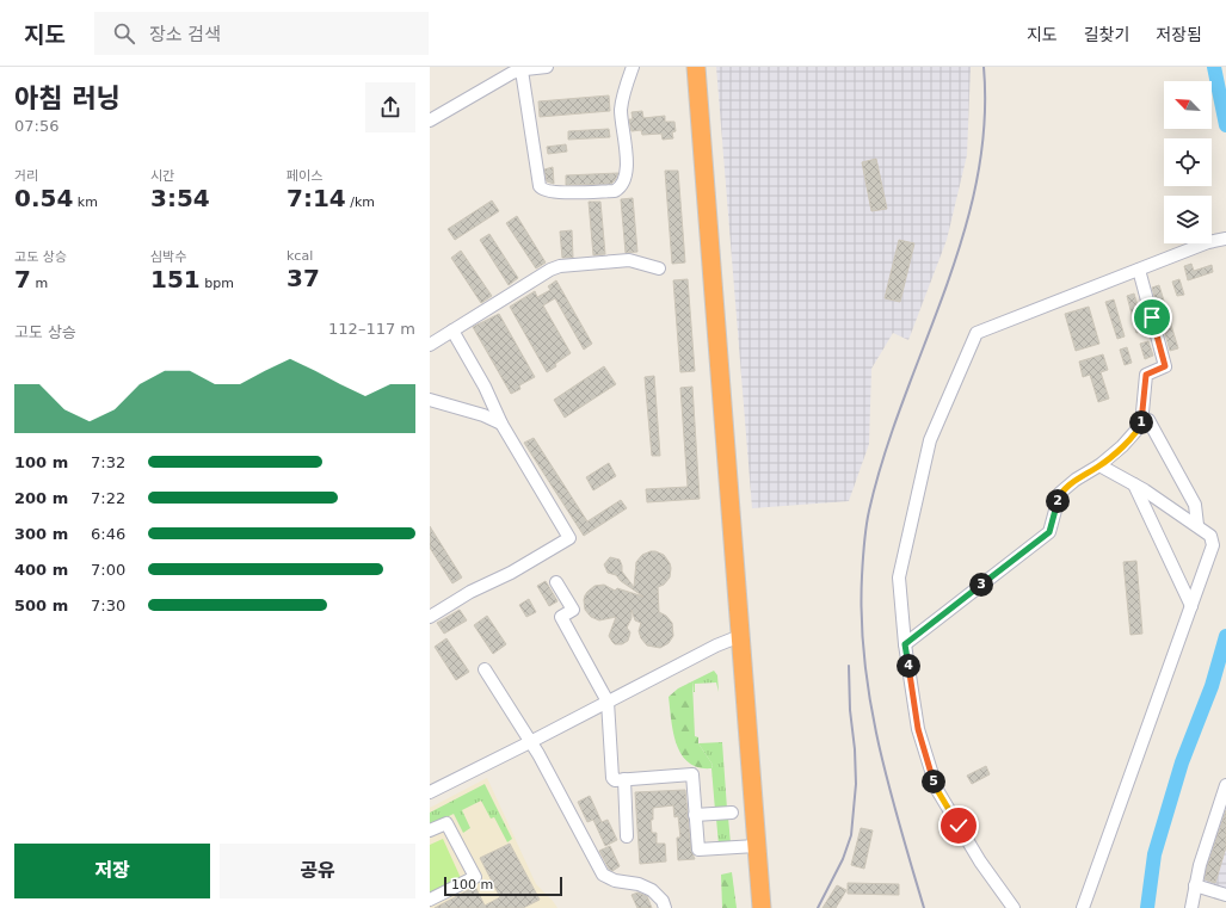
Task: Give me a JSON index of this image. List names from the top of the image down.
{
  "scale_bar": "100 m",
  "north": "top left",
  "page": {
    "header": "지도",
    "search": "장소 검색",
    "nav": ["지도", "길찾기", "저장됨"],
    "heading": ["아침 러닝", "07:56"],
    "stats": [
      ["거리", "0.54 km"],
      ["시간", "3:54"],
      ["페이스", "7:14 /km"],
      ["고도 상승", "7 m"],
      ["심박수", "151 bpm"],
      ["kcal", "37"]
    ],
    "chart": ["고도 상승", "112–117 m"],
    "pins": [
      "1",
      "2",
      "3",
      "4",
      "5"
    ],
    "list": [
      {
        "name": "100 m",
        "note": "7:32"
      },
      {
        "name": "200 m",
        "note": "7:22"
      },
      {
        "name": "300 m",
        "note": "6:46"
      },
      {
        "name": "400 m",
        "note": "7:00"
      },
      {
        "name": "500 m",
        "note": "7:30"
      }
    ],
    "buttons": ["저장", "공유"],
    "scale": "100 m"
  }
}
